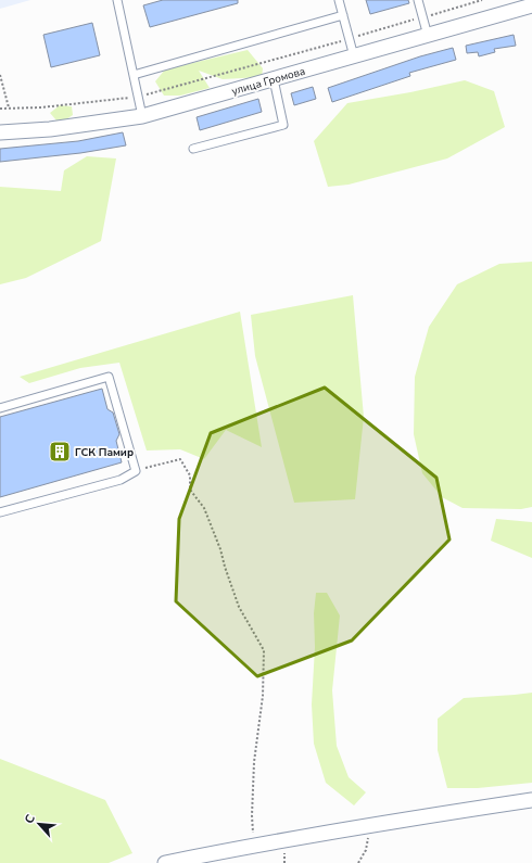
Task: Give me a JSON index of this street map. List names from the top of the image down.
{
  "streets": {
    "street": ["улица Громова"]
  },
  "places": {
    "building": ["ГСК Памир"]
  },
  "north": "top left"
}
